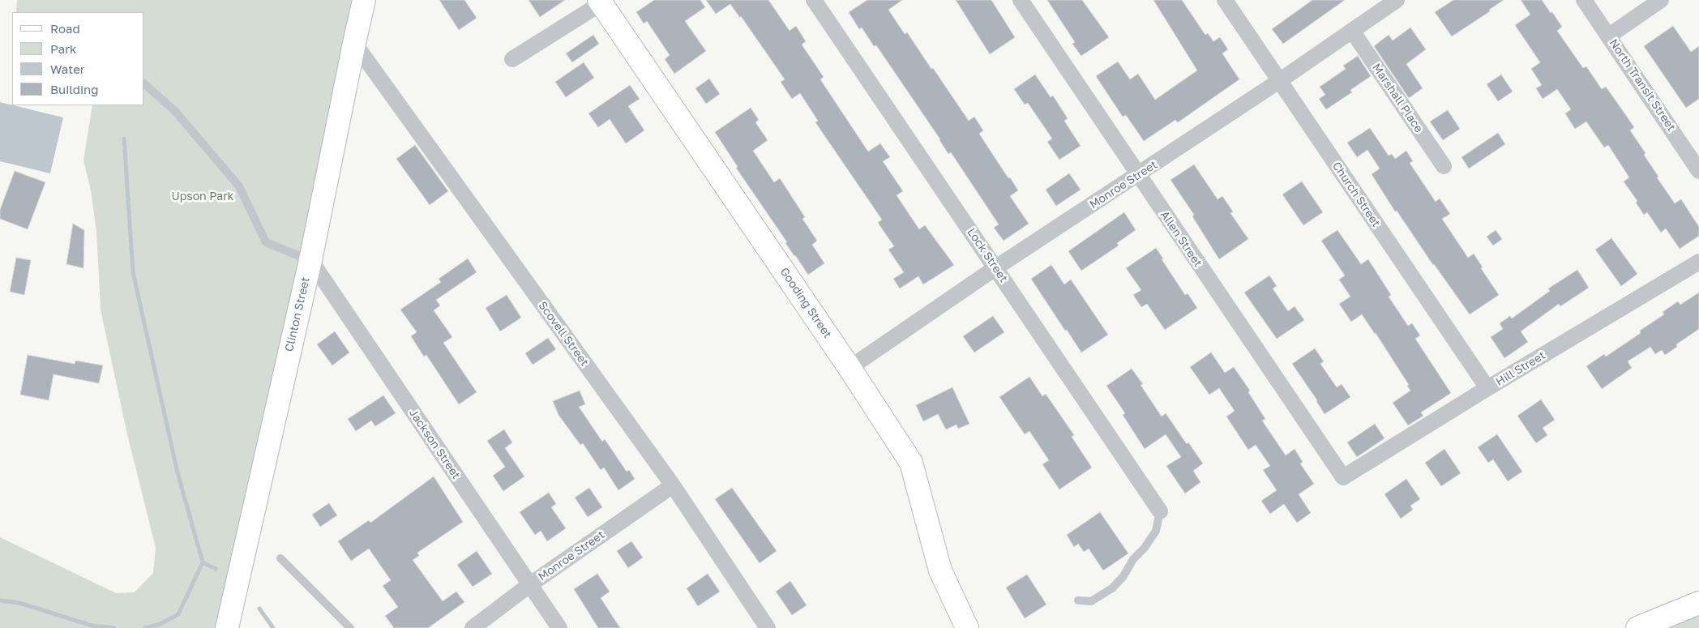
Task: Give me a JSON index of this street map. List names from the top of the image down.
{
  "streets": {
    "street": [
      "North Transit Street",
      "Marshall Place",
      "Monroe Street",
      "Church Street",
      "Allen Street",
      "Lock Street",
      "Gooding Street",
      "Clinton Street",
      "Scovell Street",
      "Hill Street",
      "Jackson Street"
    ]
  },
  "crossings": [
    ["Marshall Place", "Monroe Street"],
    ["Monroe Street", "Church Street"],
    ["Monroe Street", "Allen Street"],
    ["Monroe Street", "Lock Street"],
    ["Monroe Street", "Gooding Street"],
    ["Monroe Street", "Scovell Street"],
    ["Monroe Street", "Jackson Street"],
    ["Church Street", "Hill Street"],
    ["Allen Street", "Hill Street"],
    ["Clinton Street", "Scovell Street"],
    ["Clinton Street", "Jackson Street"]
  ],
  "parks": ["Upson Park"],
  "legend": [
    "Road",
    "Park",
    "Water",
    "Building"
  ]
}
